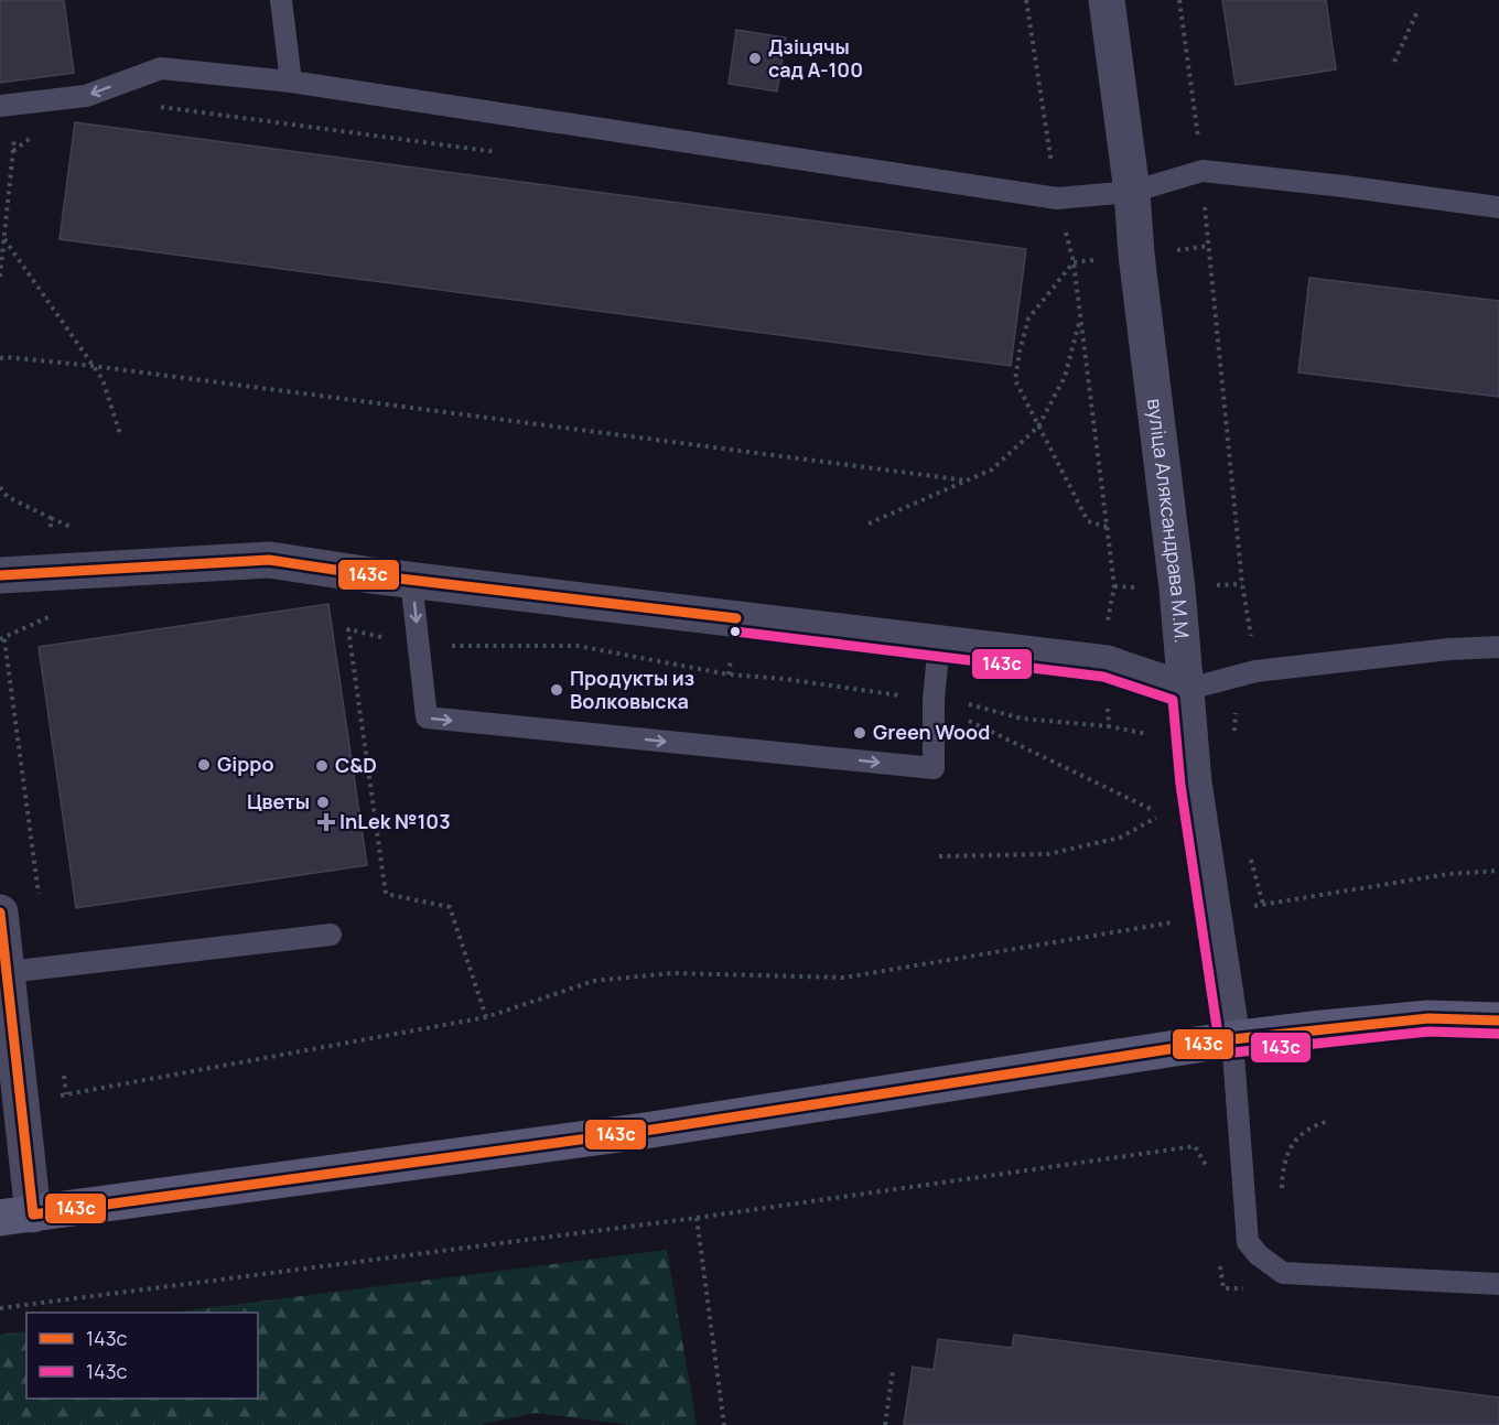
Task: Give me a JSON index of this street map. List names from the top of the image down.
{
  "streets": {
    "street": ["вуліца Аляксандрава М.М."]
  },
  "places": {
    "other": [
      "Дзіцячы сад А-100",
      "Продукты из Волковыска",
      "Green Wood",
      "Gippo",
      "C&D",
      "Цветы"
    ],
    "health": ["InLek №103"]
  },
  "lines": ["transit line 143c", "transit line 143с"],
  "legend": ["143c", "143с"]
}
